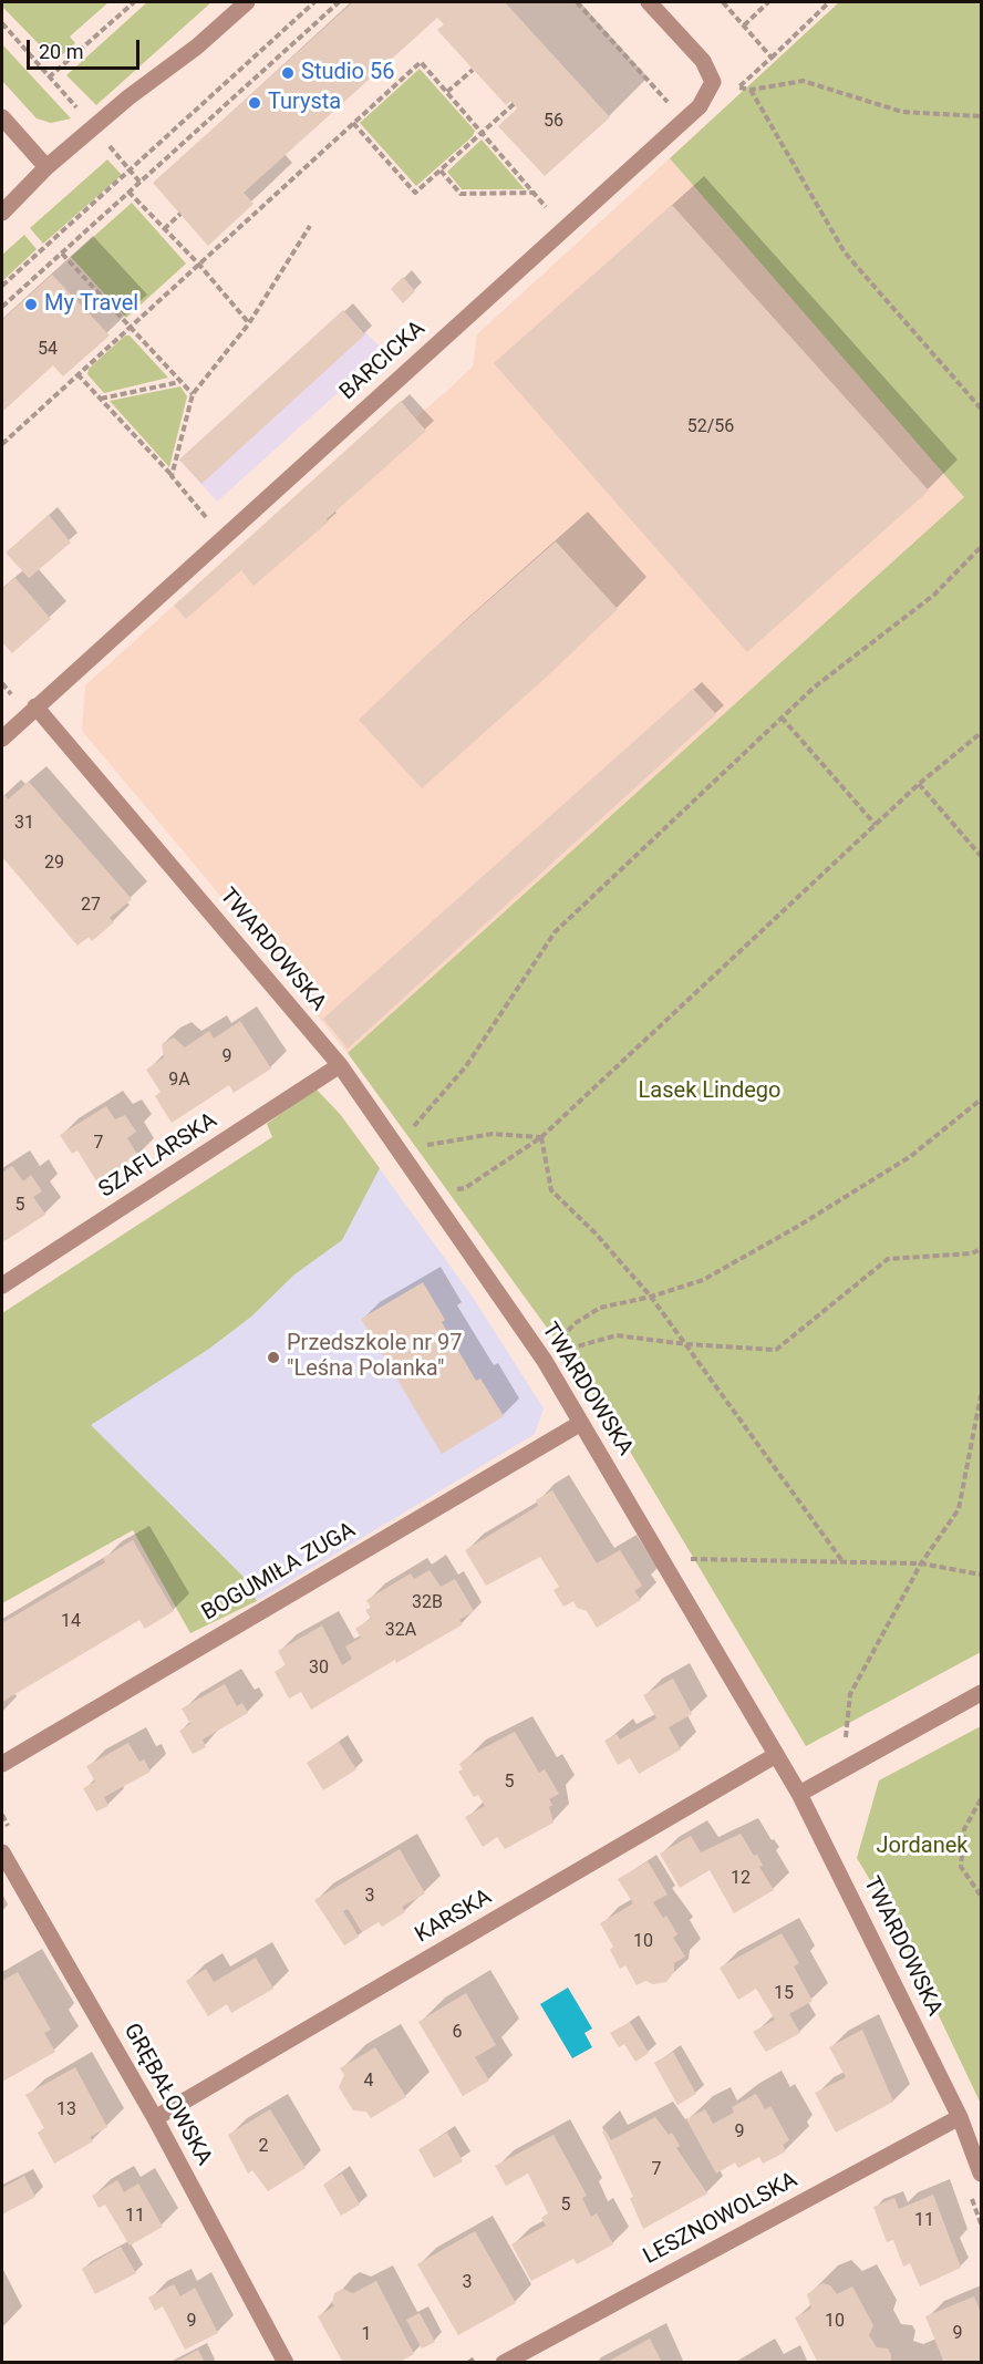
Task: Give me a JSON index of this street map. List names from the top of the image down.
{
  "streets": {
    "street": [
      "BARCICKA",
      "TWARDOWSKA",
      "SZAFLARSKA",
      "BOGUMIŁA ZUGA",
      "KARSKA",
      "GRĘBAŁOWSKA",
      "LESZNOWOLSKA"
    ]
  },
  "crossings": [
    ["BARCICKA", "TWARDOWSKA"],
    ["TWARDOWSKA", "SZAFLARSKA"],
    ["TWARDOWSKA", "BOGUMIŁA ZUGA"],
    ["TWARDOWSKA", "KARSKA"],
    ["TWARDOWSKA", "LESZNOWOLSKA"],
    ["KARSKA", "GRĘBAŁOWSKA"]
  ],
  "parks": ["Lasek Lindego", "Jordanek"],
  "places": [
    "Studio 56",
    "Turysta",
    "My Travel",
    "Przedszkole nr 97 \"Leśna Polanka\""
  ],
  "house_numbers": [
    "56",
    "54",
    "52/56",
    "31",
    "29",
    "27",
    "9",
    "9A",
    "7",
    "5",
    "32B",
    "14",
    "32A",
    "30",
    "5",
    "12",
    "3",
    "10",
    "15",
    "6",
    "4",
    "13",
    "9",
    "2",
    "7",
    "5",
    "11",
    "11",
    "3",
    "9",
    "10",
    "9",
    "1"
  ],
  "scale_bar": "20 m"
}
